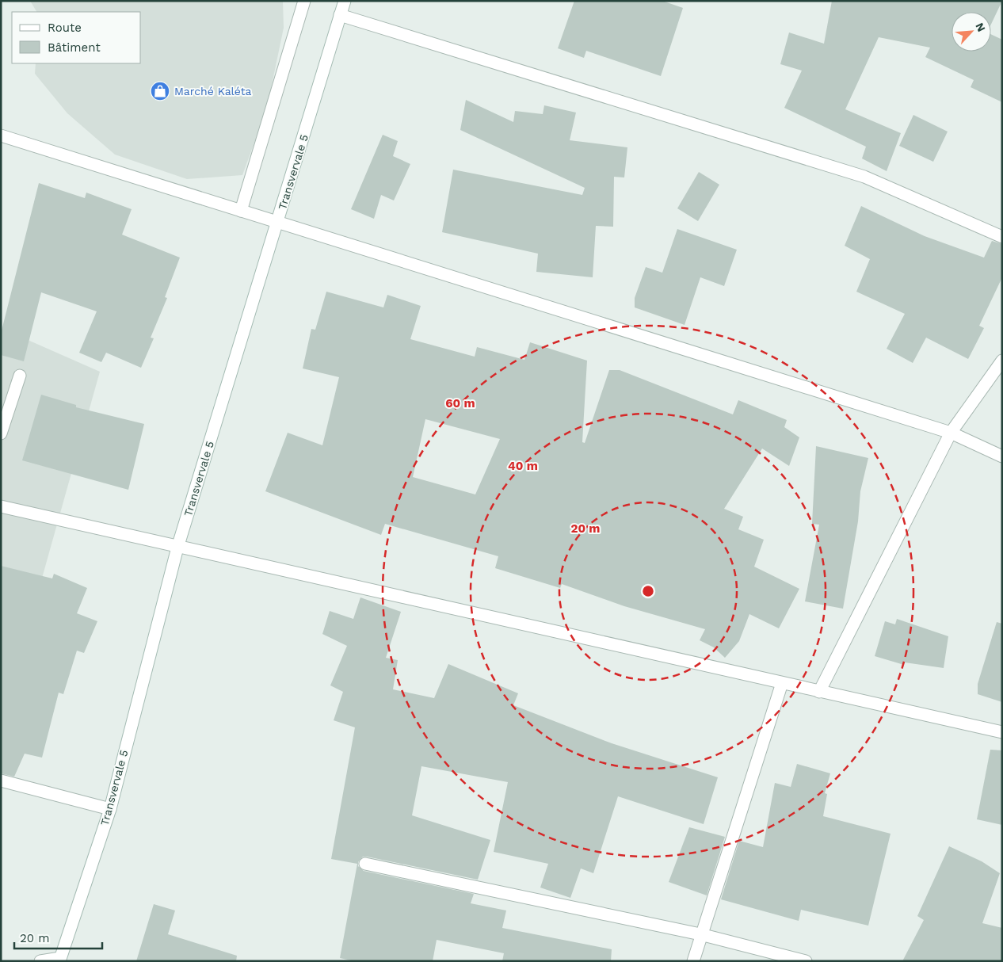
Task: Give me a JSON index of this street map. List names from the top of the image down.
{
  "streets": {
    "street": ["Transvervale 5"]
  },
  "places": {
    "shop": ["Marché Kaléta"]
  },
  "legend": ["Route", "Bâtiment"],
  "scale_bar": "20 m",
  "north": "top right",
  "rings": ["60 m", "40 m", "20 m"]
}
